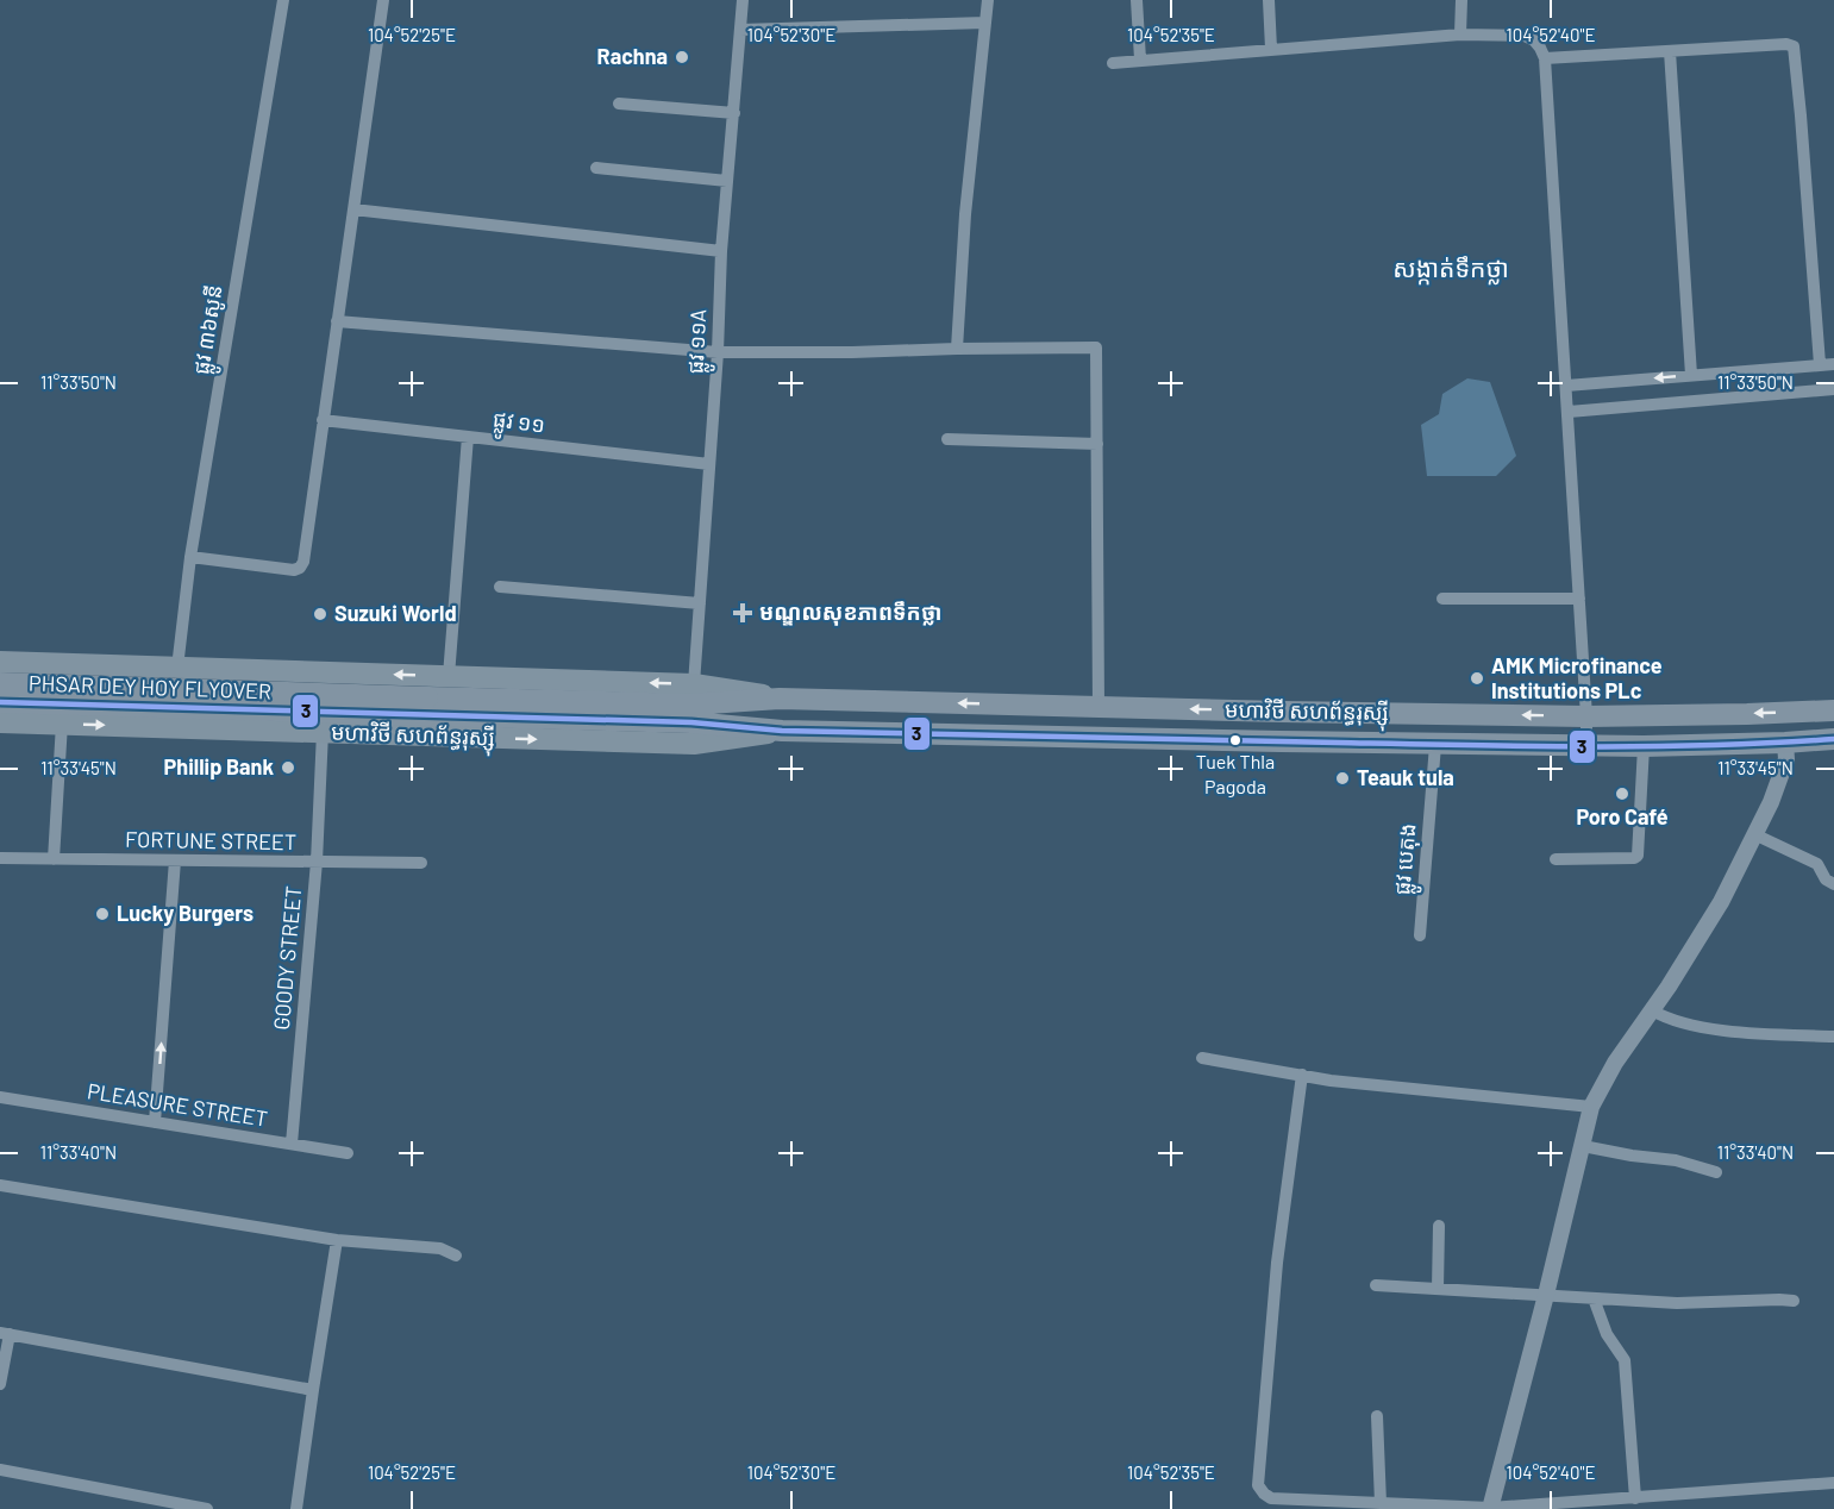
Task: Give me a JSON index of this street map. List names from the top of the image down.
{
  "streets": {
    "highway": ["PHSAR DEY HOY FLYOVER", "មហាវិថី សហព័ន្ធរុស្ស៊ី"],
    "street": [
      "ផ្លូវ ៣៦សូនី",
      "ផ្លូវ ១១A",
      "ផ្លូវ ១១",
      "FORTUNE STREET",
      "ផ្លូវ បេតុង",
      "GOODY STREET",
      "PLEASURE STREET"
    ]
  },
  "crossings": [
    ["ផ្លូវ ៣៦សូនី", "មហាវិថី សហព័ន្ធរុស្ស៊ី"],
    ["ផ្លូវ ១១A", "ផ្លូវ ១១"],
    ["ផ្លូវ ១១A", "មហាវិថី សហព័ន្ធរុស្ស៊ី"],
    ["PHSAR DEY HOY FLYOVER", "មហាវិថី សហព័ន្ធរុស្ស៊ី"],
    ["មហាវិថី សហព័ន្ធរុស្ស៊ី", "ផ្លូវ បេតុង"],
    ["មហាវិថី សហព័ន្ធរុស្ស៊ី", "GOODY STREET"],
    ["FORTUNE STREET", "GOODY STREET"],
    ["GOODY STREET", "PLEASURE STREET"]
  ],
  "districts": ["សង្កាត់ទឹកថ្លា"],
  "places": {
    "other": [
      "Rachna",
      "Suzuki World",
      "AMK Microfinance Institutions PLc",
      "Tuek Thla Pagoda",
      "Phillip Bank",
      "Teauk tula",
      "Poro Café",
      "Lucky Burgers"
    ],
    "health": ["មណ្ឌលសុខភាពទឹកថ្លា"]
  },
  "lines": ["transit line 3"],
  "coordinates": [
    "104°52'25\"E",
    "104°52'30\"E",
    "104°52'35\"E",
    "104°52'40\"E",
    "11°33'50\"N",
    "11°33'45\"N",
    "11°33'40\"N"
  ]
}
